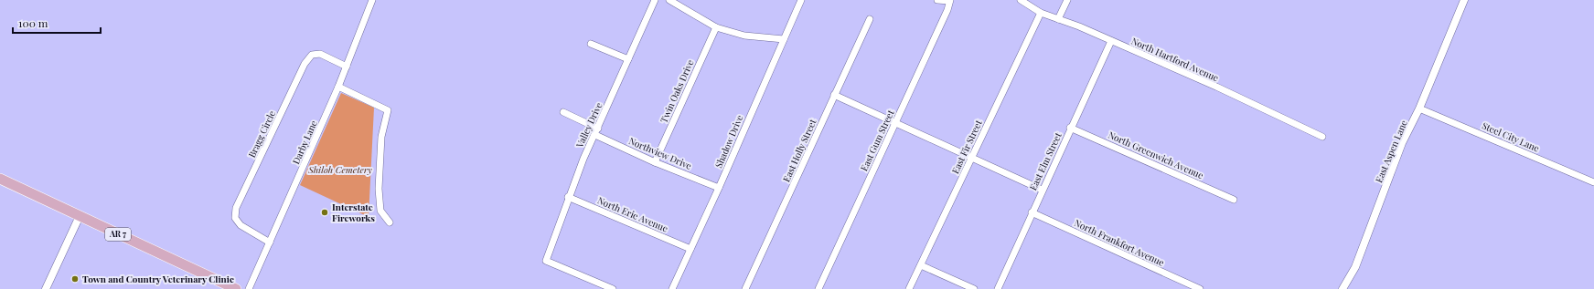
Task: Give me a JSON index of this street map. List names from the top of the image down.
{
  "streets": {
    "main road": ["AR 7"],
    "street": [
      "North Hartford Avenue",
      "Twin Oaks Drive",
      "Valley Drive",
      "Bragg Circle",
      "Steel City Lane",
      "East Gum Street",
      "Shadow Drive",
      "Darby Lane",
      "East Fir Street",
      "East Holly Street",
      "East Aspen Lane",
      "Northview Drive",
      "North Greenwich Avenue",
      "East Elm Street",
      "North Erie Avenue",
      "North Frankfort Avenue"
    ]
  },
  "crossings": [
    ["North Hartford Avenue", "East Fir Street"],
    ["North Hartford Avenue", "East Elm Street"],
    ["Twin Oaks Drive", "Northview Drive"],
    ["Valley Drive", "Northview Drive"],
    ["Valley Drive", "North Erie Avenue"],
    ["Bragg Circle", "Darby Lane"],
    ["Steel City Lane", "East Aspen Lane"],
    ["Shadow Drive", "Northview Drive"],
    ["Shadow Drive", "North Erie Avenue"],
    ["North Greenwich Avenue", "East Elm Street"],
    ["East Elm Street", "North Frankfort Avenue"]
  ],
  "parks": ["Shiloh Cemetery"],
  "places": ["Interstate Fireworks", "Town and Country Veterinary Clinic"],
  "scale_bar": "100 m"
}
